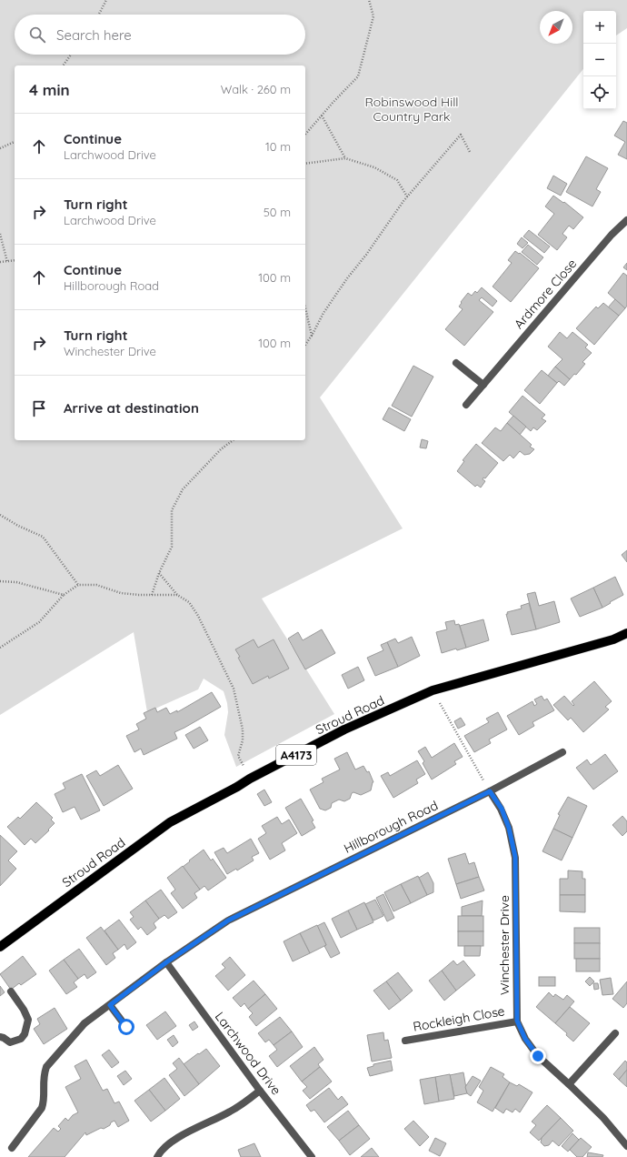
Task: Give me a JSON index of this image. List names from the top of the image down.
{
  "streets": {
    "main road": ["Stroud Road", "A4173"],
    "street": [
      "Ardmore Close",
      "Hillborough Road",
      "Winchester Drive",
      "Rockleigh Close",
      "Larchwood Drive"
    ]
  },
  "crossings": [
    ["Hillborough Road", "Winchester Drive"],
    ["Hillborough Road", "Larchwood Drive"],
    ["Winchester Drive", "Rockleigh Close"]
  ],
  "parks": ["Robinswood Hill Country Park"],
  "north": "bottom left",
  "page": {
    "map_buttons": ["+", "−"],
    "search": "Search here",
    "heading": ["4 min", "Walk · 260 m"],
    "list": [
      ["Continue", "Larchwood Drive", "10 m"],
      ["Turn right", "Larchwood Drive", "50 m"],
      ["Continue", "Hillborough Road", "100 m"],
      ["Turn right", "Winchester Drive", "100 m"],
      "Arrive at destination"
    ]
  }
}
